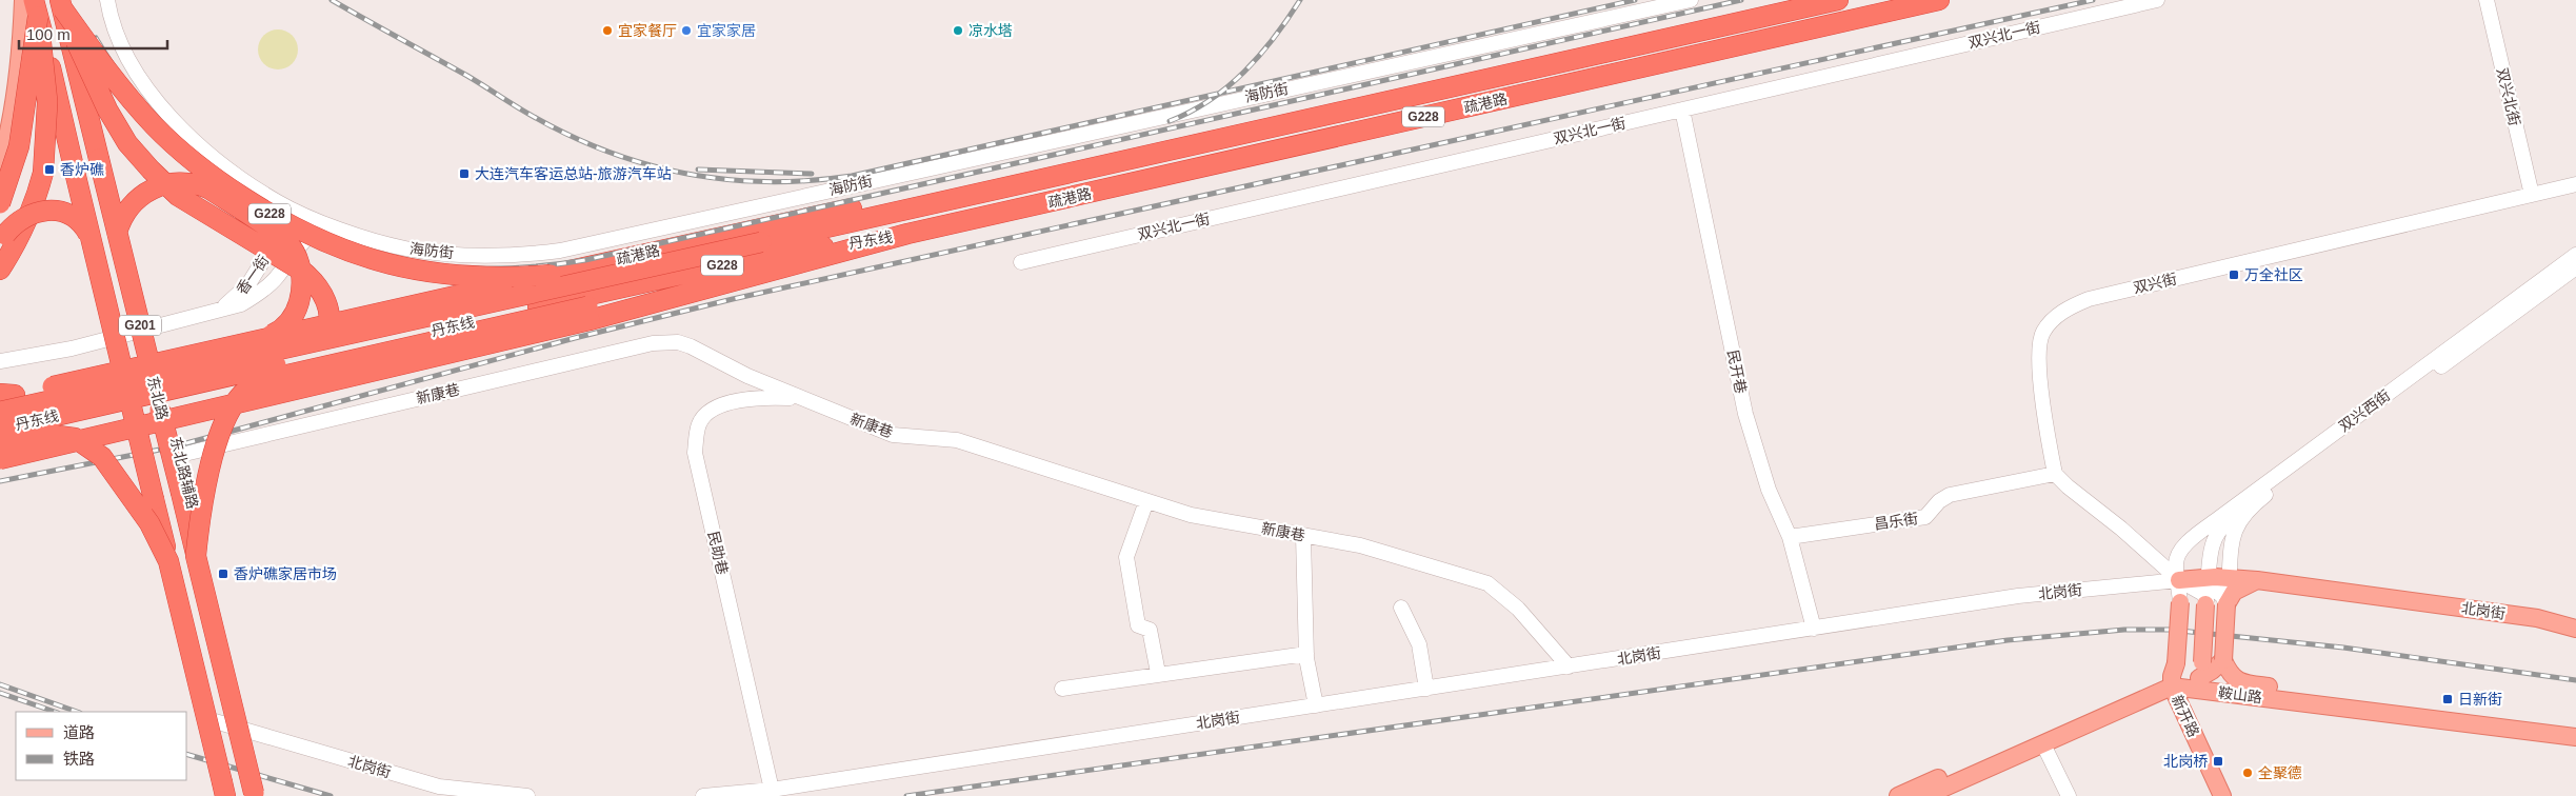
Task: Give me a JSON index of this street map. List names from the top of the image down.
{
  "streets": {
    "highway": [
      "疏港路",
      "G228",
      "丹东线",
      "G201",
      "东北路"
    ],
    "main road": [
      "东北路辅路",
      "北岗街",
      "鞍山路",
      "新开路"
    ],
    "street": [
      "双兴北一街",
      "海防街",
      "双兴北街",
      "香一街",
      "双兴街",
      "民开巷",
      "新康巷",
      "双兴西街",
      "昌乐街",
      "民助巷"
    ]
  },
  "crossings": [
    ["双兴北一街", "民开巷"],
    ["海防街", "香一街"],
    ["双兴北街", "双兴街"],
    ["疏港路", "G228"],
    ["疏港路", "丹东线"],
    ["G228", "东北路"],
    ["G228", "东北路辅路"],
    ["双兴街", "昌乐街"],
    ["民开巷", "昌乐街"],
    ["民开巷", "北岗街"],
    ["新康巷", "东北路辅路"],
    ["新康巷", "民助巷"],
    ["新康巷", "北岗街"],
    ["东北路", "东北路辅路"],
    ["东北路", "北岗街"],
    ["双兴西街", "北岗街"],
    ["东北路辅路", "北岗街"],
    ["民助巷", "北岗街"],
    ["鞍山路", "新开路"]
  ],
  "places": {
    "other": [
      "宜家餐厅",
      "宜家家居",
      "凉水塔",
      "全聚德"
    ],
    "transit": [
      "香炉礁",
      "大连汽车客运总站-旅游汽车站",
      "万全社区",
      "香炉礁家居市场",
      "日新街",
      "北岗桥"
    ]
  },
  "legend": ["道路", "铁路"],
  "scale_bar": "100 m"
}
